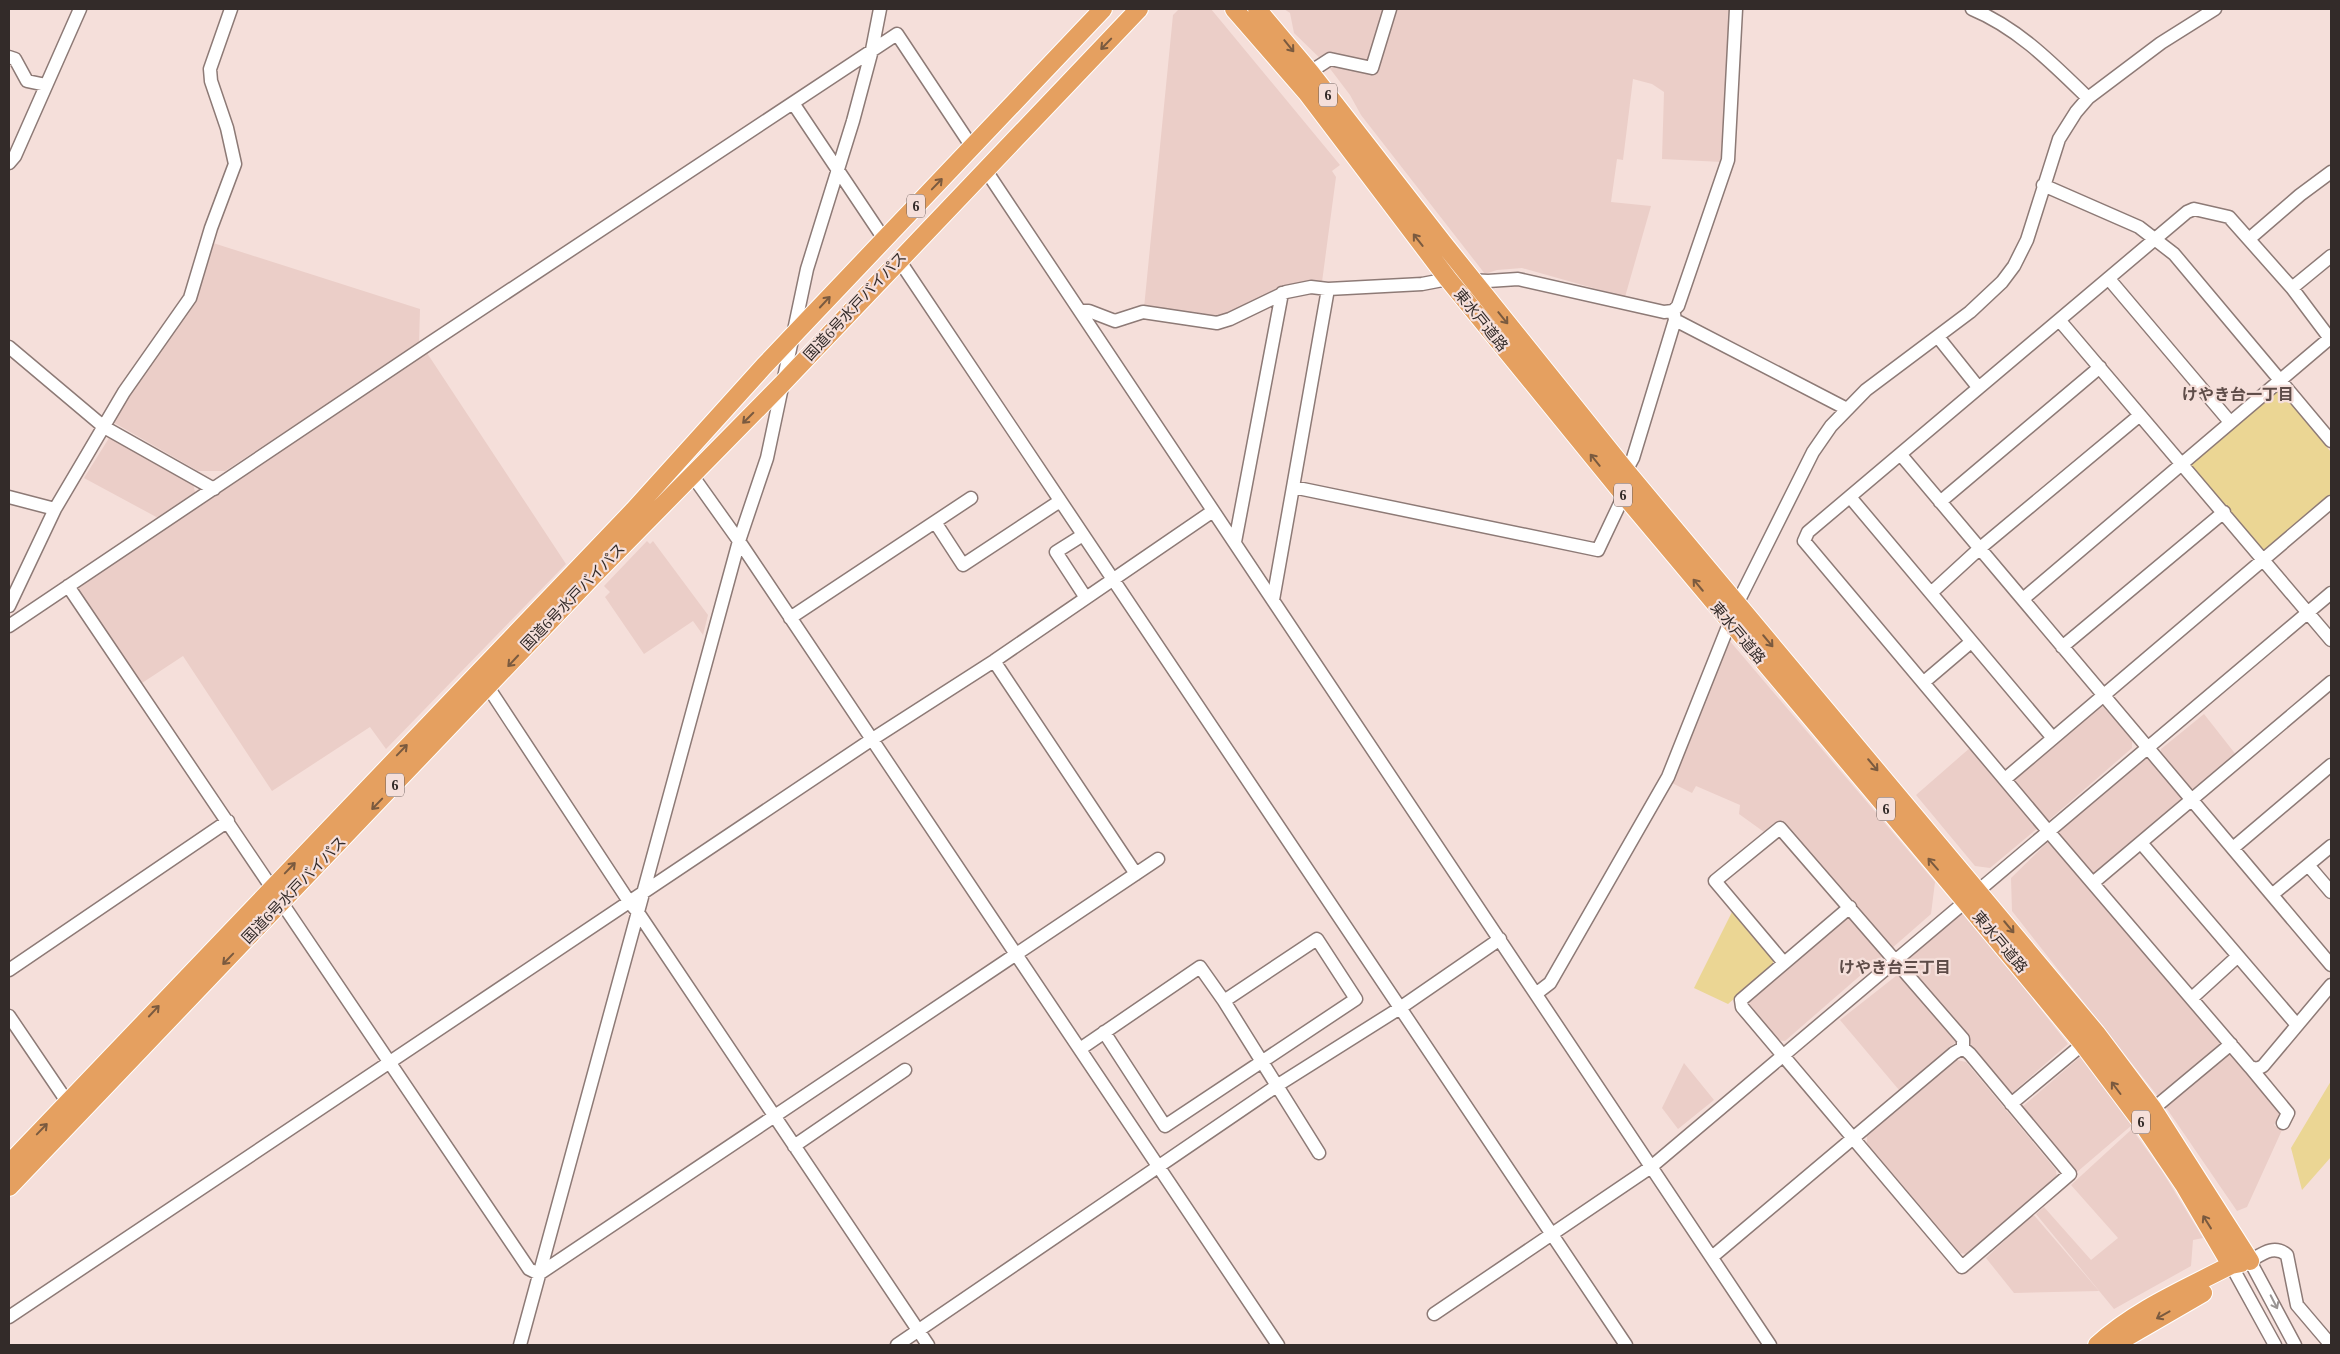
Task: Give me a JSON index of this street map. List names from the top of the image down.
{
  "streets": {
    "highway": ["6", "国道6号水戸バイパス", "東水戸道路"]
  },
  "districts": ["けやき台一丁目", "けやき台三丁目"]
}
